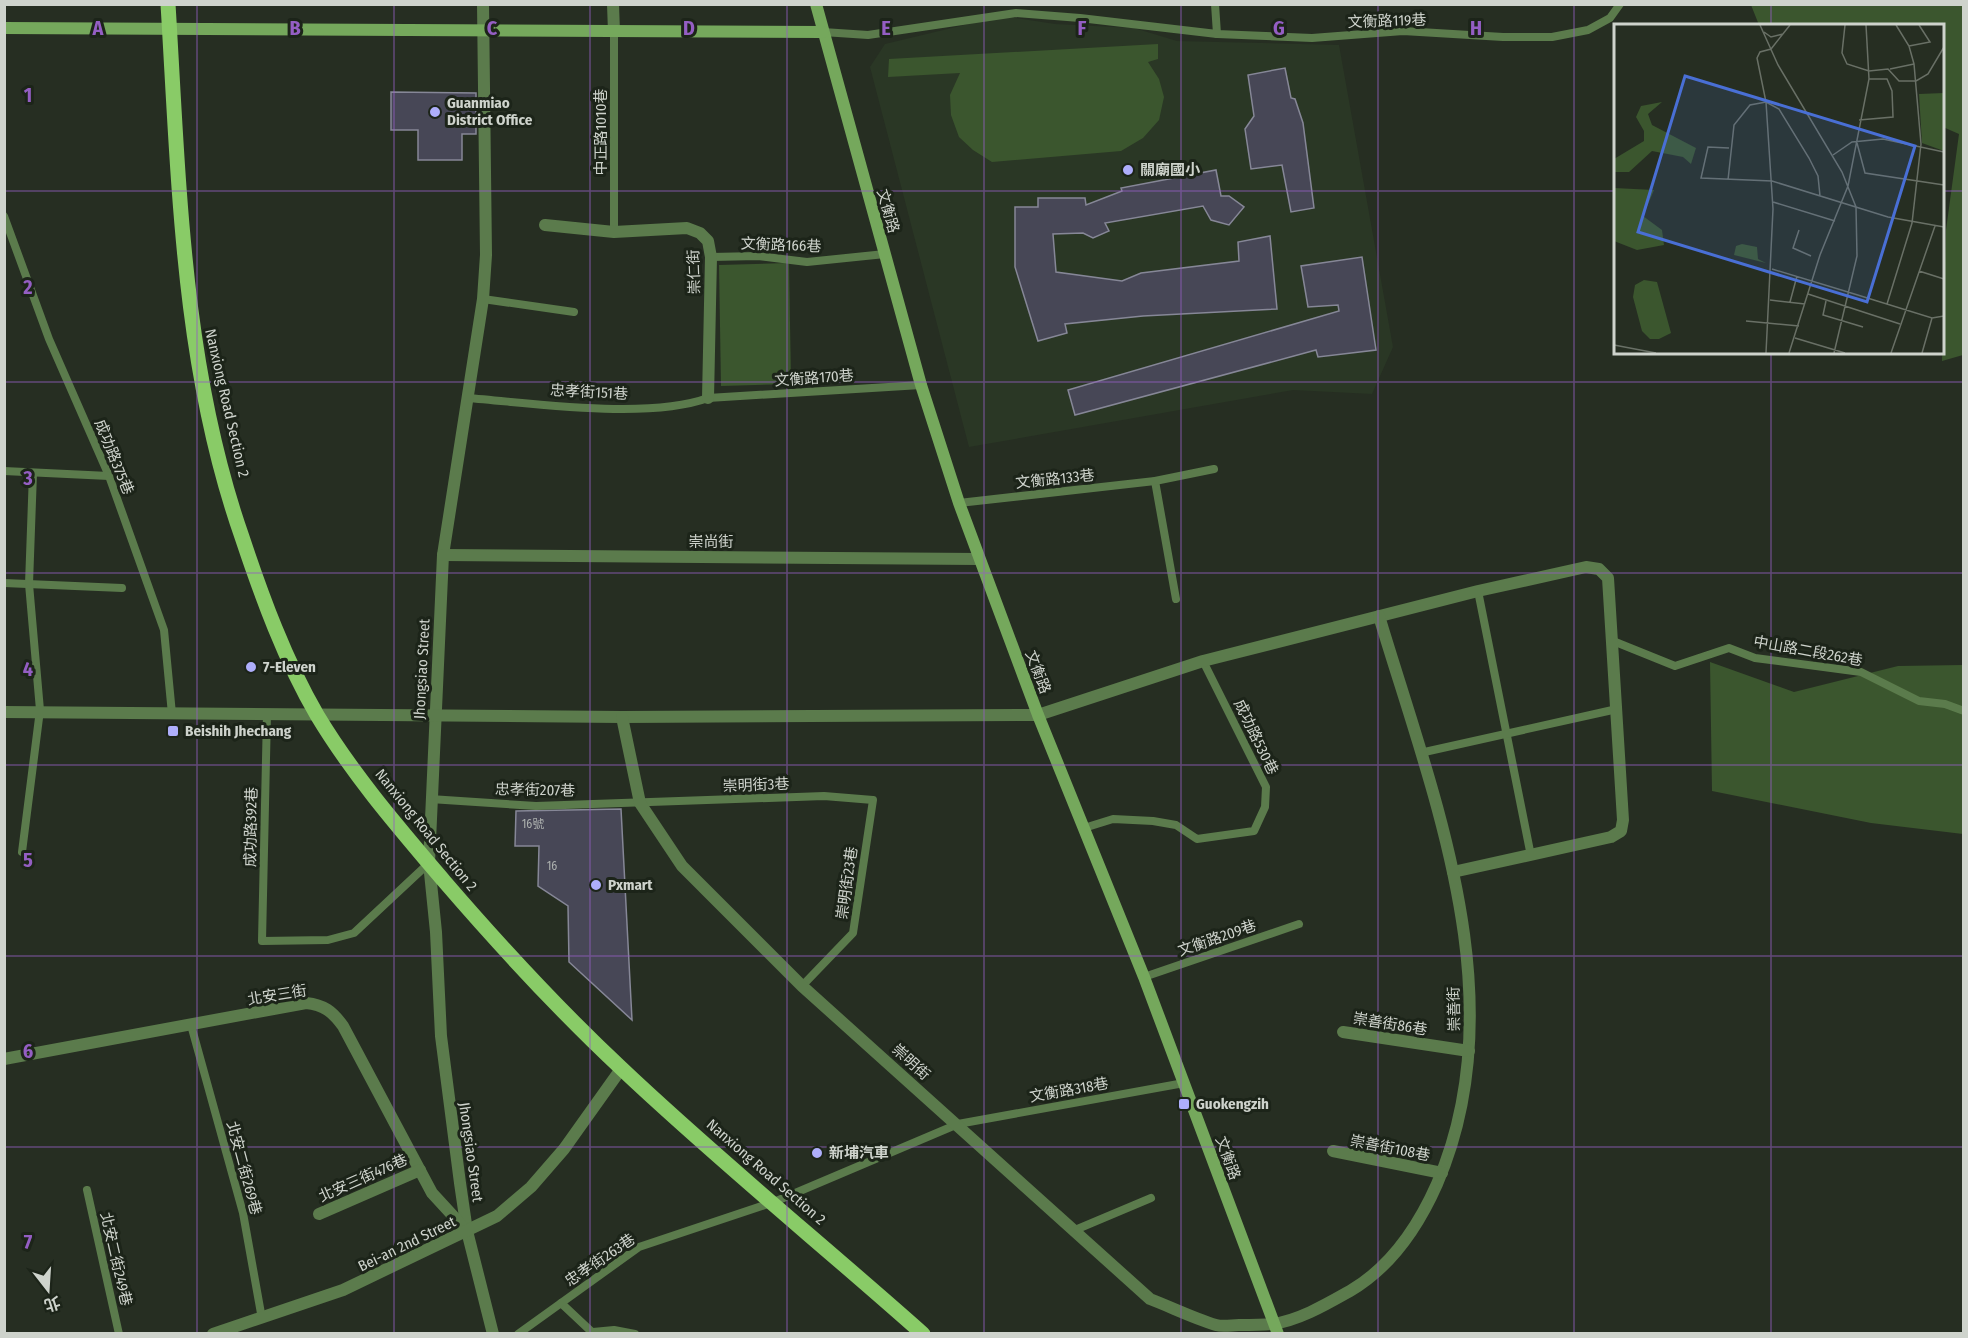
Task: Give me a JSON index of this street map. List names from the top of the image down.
{
  "streets": {
    "main road": ["Nanxiong Road Section 2"],
    "street": [
      "文衡路",
      "崇仁街",
      "崇尚街",
      "Jhongsiao Street",
      "北安三街",
      "崇善街",
      "崇善街86巷",
      "崇明街",
      "崇善街108巷",
      "北安三街476巷",
      "Bei-an 2nd Street"
    ],
    "lane": [
      "文衡路119巷",
      "中正路1010巷",
      "文衡路166巷",
      "文衡路170巷",
      "忠孝街151巷",
      "成功路375巷",
      "文衡路133巷",
      "中山路二段262巷",
      "成功路530巷",
      "崇明街3巷",
      "忠孝街207巷",
      "成功路392巷",
      "崇明街23巷",
      "文衡路209巷",
      "文衡路318巷",
      "北安二街269巷",
      "北安二街249巷",
      "忠孝街263巷"
    ]
  },
  "crossings": [
    ["文衡路119巷", "文衡路"],
    ["中正路1010巷", "崇仁街"],
    ["文衡路", "文衡路166巷"],
    ["文衡路", "文衡路170巷"],
    ["文衡路", "文衡路133巷"],
    ["文衡路", "崇尚街"],
    ["文衡路", "成功路530巷"],
    ["文衡路", "文衡路209巷"],
    ["文衡路", "崇善街"],
    ["文衡路", "崇明街"],
    ["文衡路", "文衡路318巷"],
    ["文衡路166巷", "崇仁街"],
    ["崇仁街", "文衡路170巷"],
    ["崇仁街", "忠孝街151巷"],
    ["文衡路170巷", "忠孝街151巷"],
    ["忠孝街151巷", "Jhongsiao Street"],
    ["Nanxiong Road Section 2", "Jhongsiao Street"],
    ["Nanxiong Road Section 2", "成功路392巷"],
    ["Nanxiong Road Section 2", "文衡路318巷"],
    ["Nanxiong Road Section 2", "Bei-an 2nd Street"],
    ["Nanxiong Road Section 2", "忠孝街263巷"],
    ["崇尚街", "Jhongsiao Street"],
    ["Jhongsiao Street", "忠孝街207巷"],
    ["Jhongsiao Street", "成功路392巷"],
    ["Jhongsiao Street", "北安三街"],
    ["Jhongsiao Street", "Bei-an 2nd Street"],
    ["崇明街3巷", "忠孝街207巷"],
    ["崇明街3巷", "崇明街23巷"],
    ["崇明街3巷", "崇明街"],
    ["忠孝街207巷", "崇明街"],
    ["崇明街23巷", "崇明街"],
    ["北安三街", "北安二街269巷"],
    ["北安三街", "北安三街476巷"],
    ["北安三街", "Bei-an 2nd Street"],
    ["崇善街", "崇善街86巷"],
    ["崇善街", "崇明街"],
    ["崇善街", "崇善街108巷"],
    ["崇明街", "文衡路318巷"],
    ["文衡路318巷", "忠孝街263巷"],
    ["北安二街269巷", "Bei-an 2nd Street"]
  ],
  "places": {
    "other": [
      "Guanmiao District Office",
      "關廟國小",
      "7-Eleven",
      "Pxmart",
      "新埔汽車"
    ],
    "transit": ["Beishih Jhechang", "Guokengzih"]
  },
  "house_numbers": ["16號", "16"],
  "north": "bottom",
  "grid": {
    "columns": [
      "A",
      "B",
      "C",
      "D",
      "E",
      "F",
      "G",
      "H"
    ],
    "rows": [
      "1",
      "2",
      "3",
      "4",
      "5",
      "6",
      "7"
    ]
  }
}
